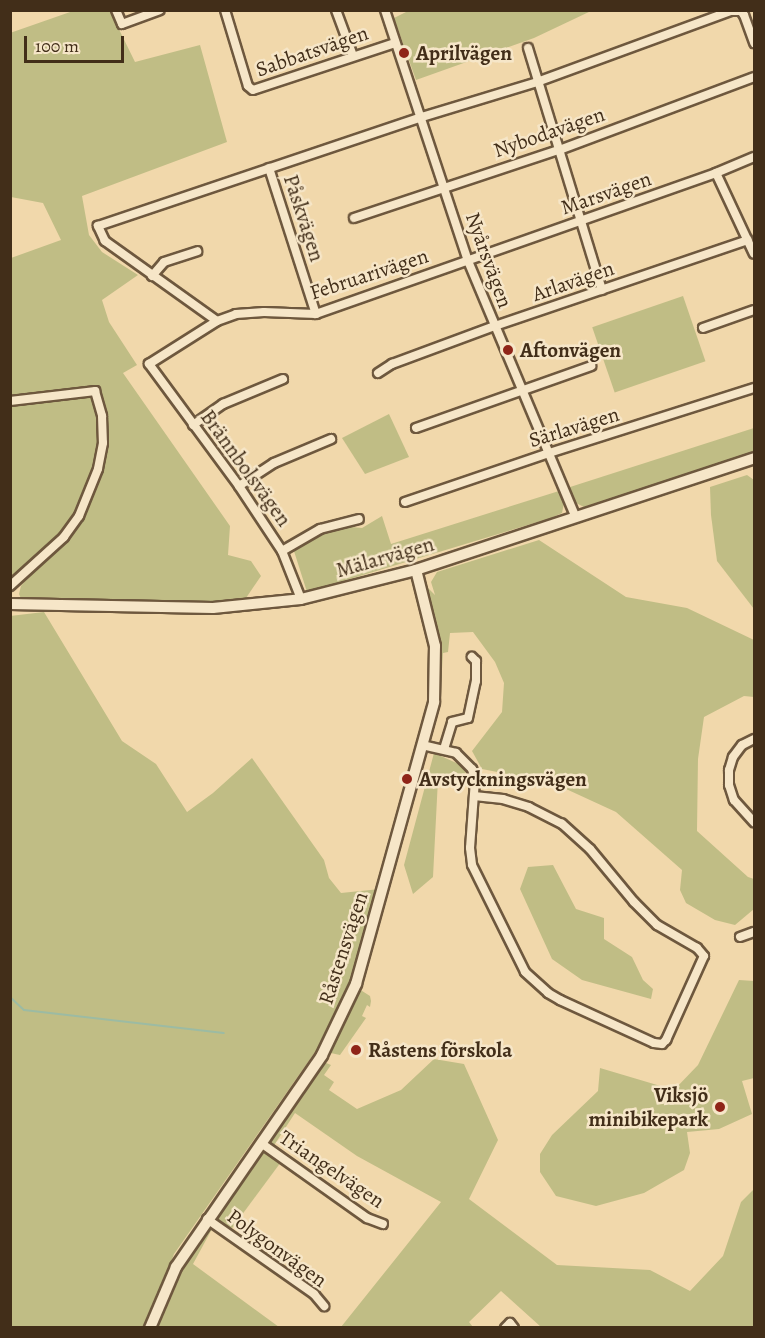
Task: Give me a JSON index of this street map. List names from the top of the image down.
{
  "streets": {
    "street": [
      "Sabbatsvägen",
      "Nybodavägen",
      "Marsvägen",
      "Påskvägen",
      "Nyårsvägen",
      "Februarivägen",
      "Arlavägen",
      "Särlavägen",
      "Brännbolsvägen",
      "Mälarvägen",
      "Råstensvägen",
      "Triangelvägen",
      "Polygonvägen"
    ]
  },
  "crossings": [
    ["Sabbatsvägen", "Nyårsvägen"],
    ["Nybodavägen", "Nyårsvägen"],
    ["Marsvägen", "Nyårsvägen"],
    ["Marsvägen", "Februarivägen"],
    ["Påskvägen", "Februarivägen"],
    ["Nyårsvägen", "Februarivägen"],
    ["Nyårsvägen", "Arlavägen"],
    ["Nyårsvägen", "Särlavägen"],
    ["Nyårsvägen", "Mälarvägen"],
    ["Februarivägen", "Brännbolsvägen"],
    ["Brännbolsvägen", "Mälarvägen"],
    ["Mälarvägen", "Råstensvägen"],
    ["Råstensvägen", "Triangelvägen"],
    ["Råstensvägen", "Polygonvägen"]
  ],
  "places": [
    "Aprilvägen",
    "Aftonvägen",
    "Avstyckningsvägen",
    "Råstens förskola",
    "Viksjö minibikepark"
  ],
  "scale_bar": "100 m"
}
